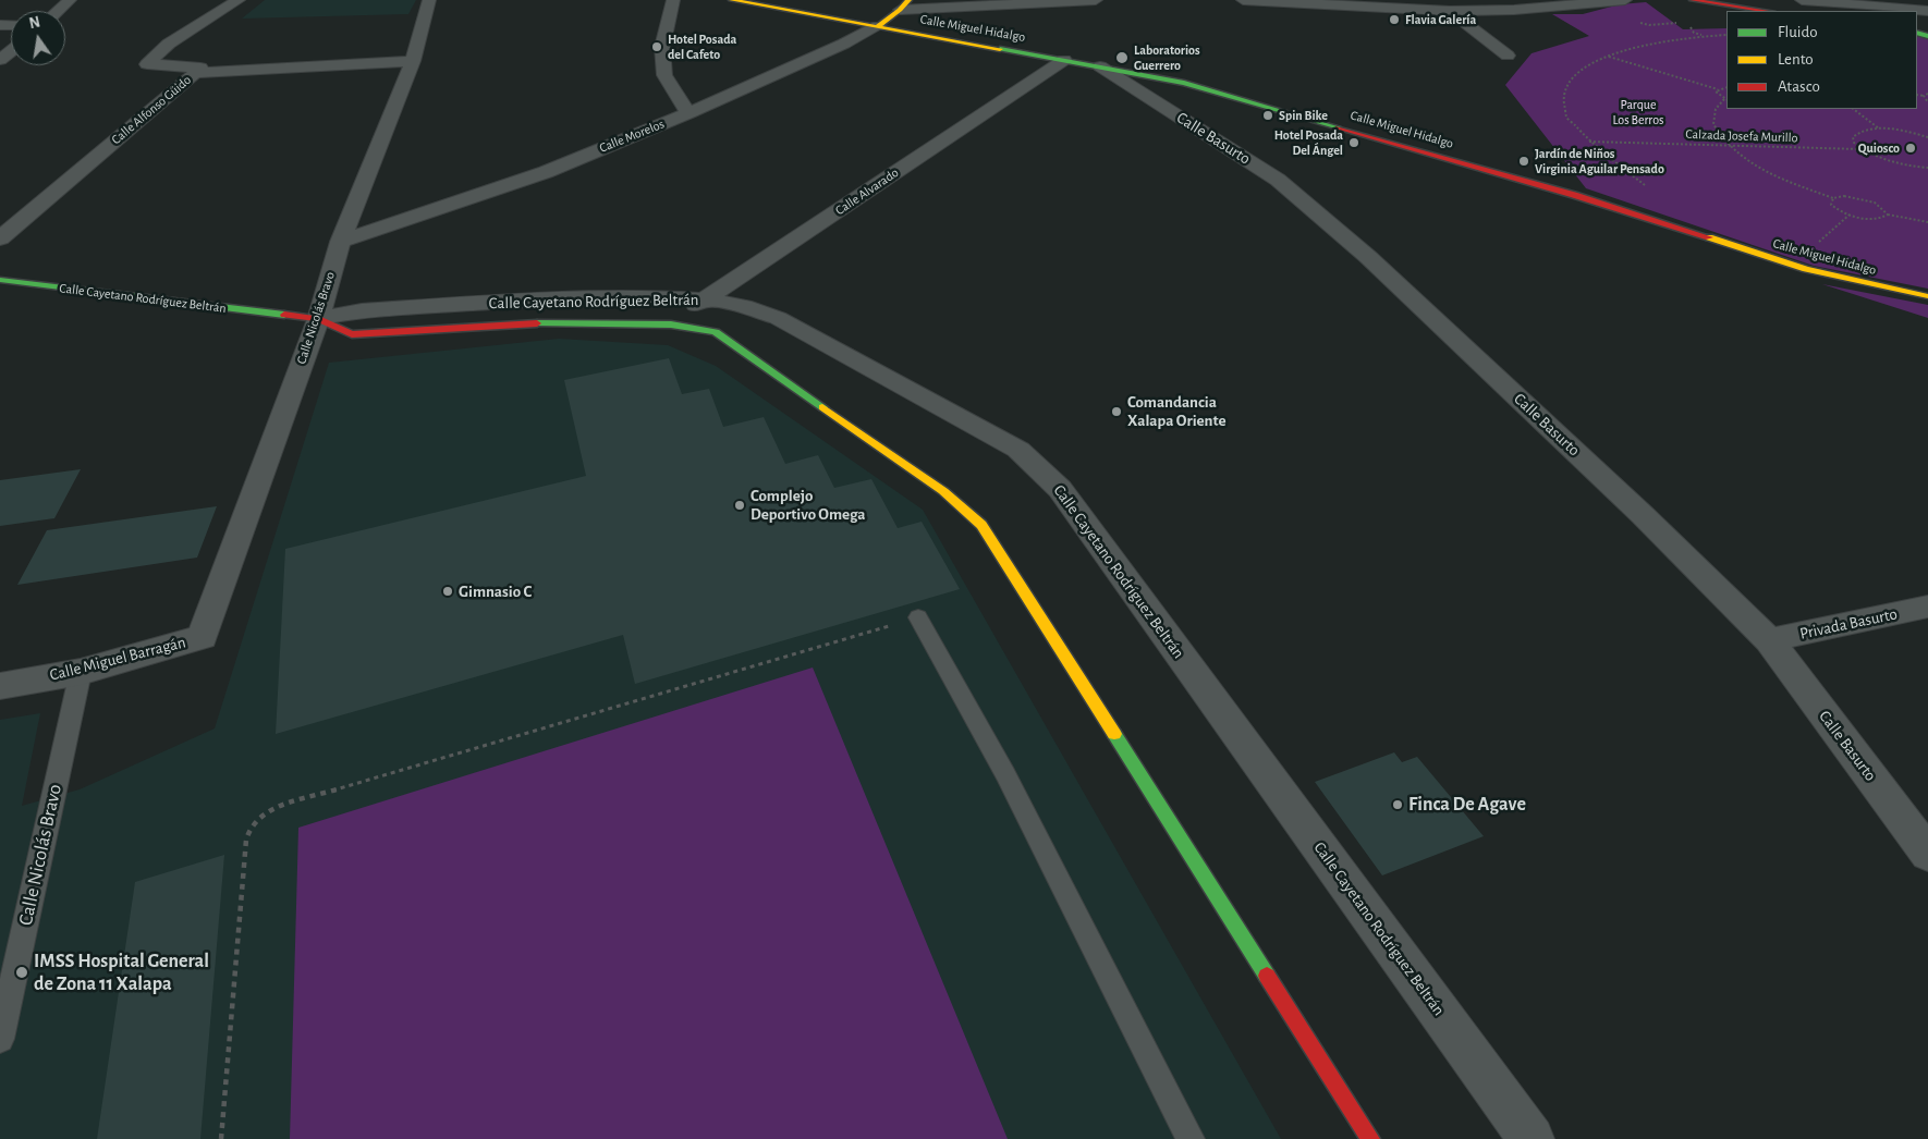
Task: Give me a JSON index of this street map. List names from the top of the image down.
{
  "streets": {
    "main road": ["Calle Miguel Hidalgo", "Calle Morelos", "Calle Cayetano Rodríguez Beltrán"],
    "street": [
      "Calle Alfonso Güido",
      "Calle Basurto",
      "Calle Alvarado",
      "Calle Nicolás Bravo",
      "Privada Basurto",
      "Calle Miguel Barragán"
    ],
    "path": ["Calzada Josefa Murillo"]
  },
  "crossings": [
    ["Calle Miguel Hidalgo", "Calle Morelos"],
    ["Calle Miguel Hidalgo", "Calle Basurto"],
    ["Calle Miguel Hidalgo", "Calle Alvarado"],
    ["Calle Morelos", "Calle Nicolás Bravo"],
    ["Calle Basurto", "Privada Basurto"],
    ["Calle Alvarado", "Calle Cayetano Rodríguez Beltrán"],
    ["Calle Cayetano Rodríguez Beltrán", "Calle Nicolás Bravo"],
    ["Calle Nicolás Bravo", "Calle Miguel Barragán"]
  ],
  "parks": ["Parque Los Berros"],
  "places": [
    "Flavia Galería",
    "Hotel Posada del Cafeto",
    "Laboratorios Guerrero",
    "Spin Bike",
    "Hotel Posada Del Ángel",
    "Quiosco",
    "Jardín de Niños Virginia Aguilar Pensado",
    "Comandancia Xalapa Oriente",
    "Complejo Deportivo Omega",
    "Gimnasio C",
    "Finca De Agave",
    "IMSS Hospital General de Zona 11 Xalapa"
  ],
  "legend": ["Fluido", "Lento", "Atasco"],
  "north": "top"
}
